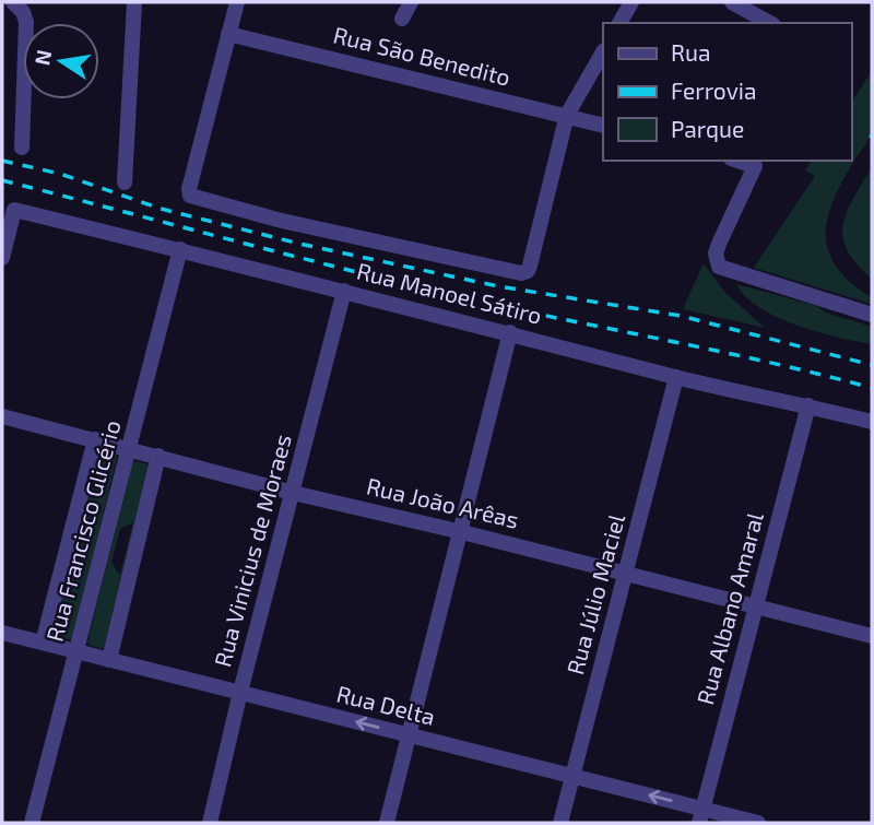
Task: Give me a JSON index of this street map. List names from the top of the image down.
{
  "streets": {
    "street": [
      "Rua São Benedito",
      "Rua Manoel Sátiro",
      "Rua João Arêas",
      "Rua Francisco Glicério",
      "Rua Vinicius de Moraes",
      "Rua Júlio Maciel",
      "Rua Albano Amaral",
      "Rua Delta"
    ]
  },
  "crossings": [
    ["Rua São Benedito", "Rua Manoel Sátiro"],
    ["Rua Manoel Sátiro", "Rua Francisco Glicério"],
    ["Rua Manoel Sátiro", "Rua Vinicius de Moraes"],
    ["Rua Manoel Sátiro", "Rua Júlio Maciel"],
    ["Rua Manoel Sátiro", "Rua Albano Amaral"],
    ["Rua João Arêas", "Rua Francisco Glicério"],
    ["Rua João Arêas", "Rua Vinicius de Moraes"],
    ["Rua João Arêas", "Rua Júlio Maciel"],
    ["Rua João Arêas", "Rua Albano Amaral"],
    ["Rua Francisco Glicério", "Rua Delta"],
    ["Rua Vinicius de Moraes", "Rua Delta"],
    ["Rua Júlio Maciel", "Rua Delta"],
    ["Rua Albano Amaral", "Rua Delta"]
  ],
  "one_way": ["Rua Delta"],
  "legend": ["Rua", "Ferrovia", "Parque"],
  "north": "left"
}
